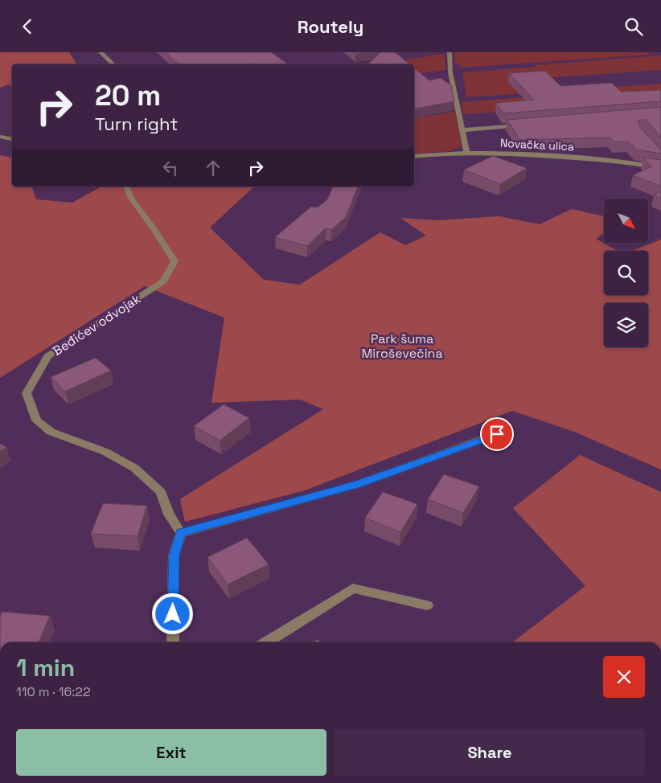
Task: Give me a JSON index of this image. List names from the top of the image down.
{
  "streets": {
    "street": ["Novačka ulica", "Beđićev odvojak"]
  },
  "parks": ["Park šuma Miroševečina"],
  "north": "bottom right",
  "page": {
    "header": "Routely",
    "turn": ["20 m", "Turn right"],
    "heading": ["1 min", "110 m · 16:22"],
    "buttons": ["Exit", "Share"]
  }
}
